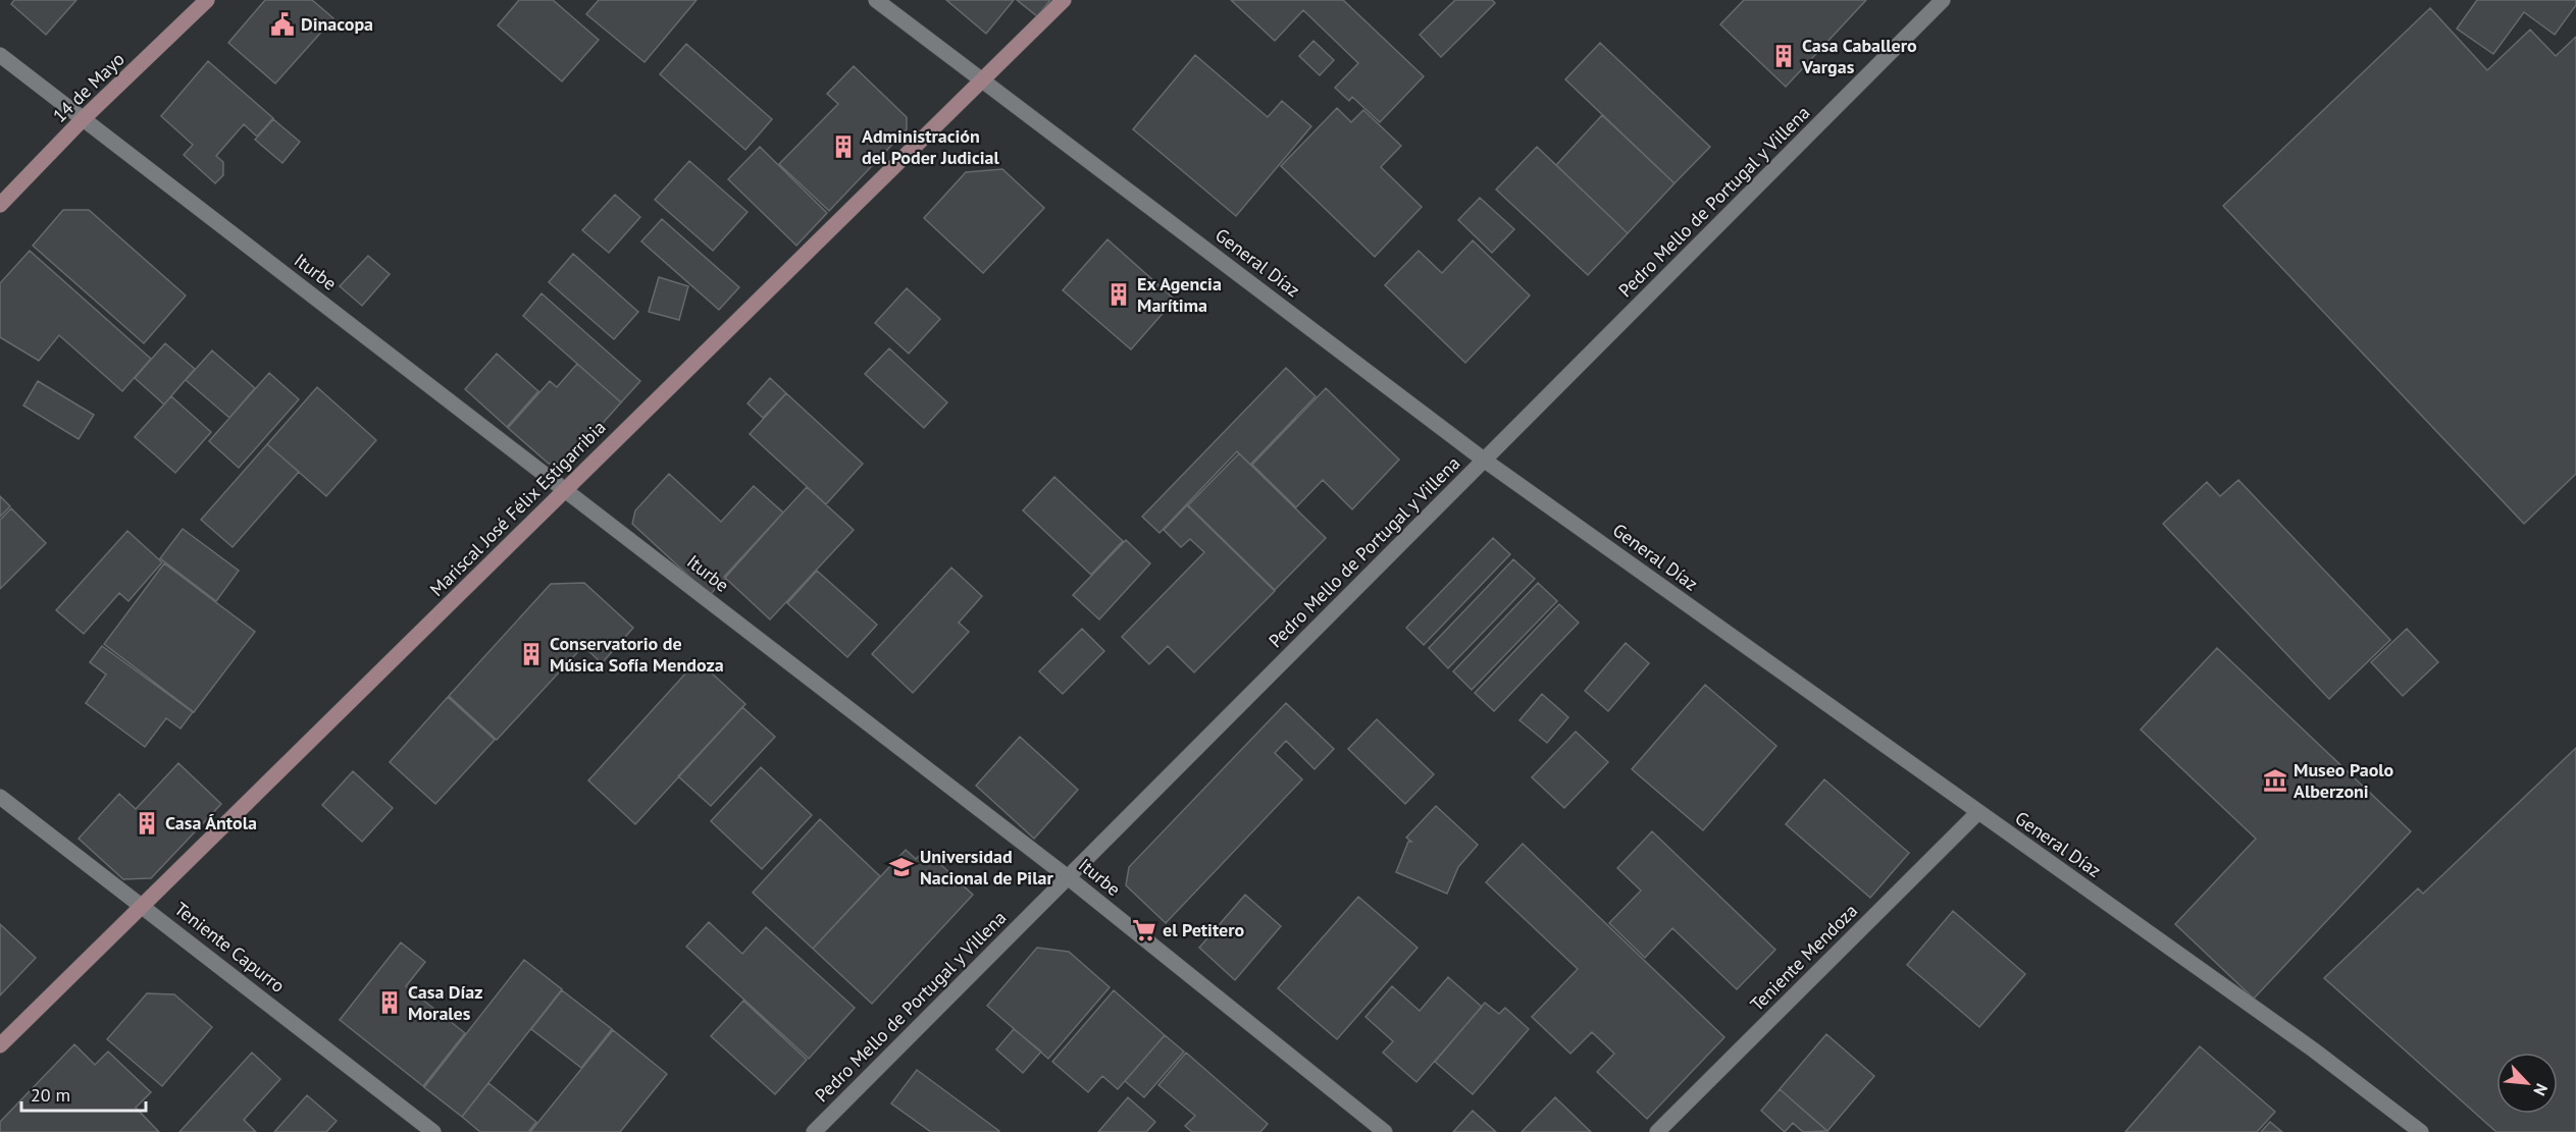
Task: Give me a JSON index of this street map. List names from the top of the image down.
{
  "streets": {
    "main road": ["14 de Mayo", "Mariscal José Félix Estigarribia"],
    "street": [
      "Pedro Mello de Portugal y Villena",
      "General Díaz",
      "Iturbe",
      "Teniente Capurro",
      "Teniente Mendoza"
    ]
  },
  "crossings": [
    ["14 de Mayo", "Iturbe"],
    ["Pedro Mello de Portugal y Villena", "General Díaz"],
    ["Pedro Mello de Portugal y Villena", "Iturbe"],
    ["General Díaz", "Mariscal José Félix Estigarribia"],
    ["General Díaz", "Teniente Mendoza"],
    ["Iturbe", "Mariscal José Félix Estigarribia"],
    ["Mariscal José Félix Estigarribia", "Teniente Capurro"]
  ],
  "places": {
    "public building": ["Dinacopa"],
    "building": [
      "Casa Caballero Vargas",
      "Administración del Poder Judicial",
      "Ex Agencia Marítima",
      "Conservatorio de Música Sofía Mendoza",
      "Casa Ántola",
      "Casa Díaz Morales"
    ],
    "museum": ["Museo Paolo Alberzoni"],
    "school or university": ["Universidad Nacional de Pilar"],
    "supermarket": ["el Petitero"]
  },
  "scale_bar": "20 m",
  "north": "bottom right"
}
